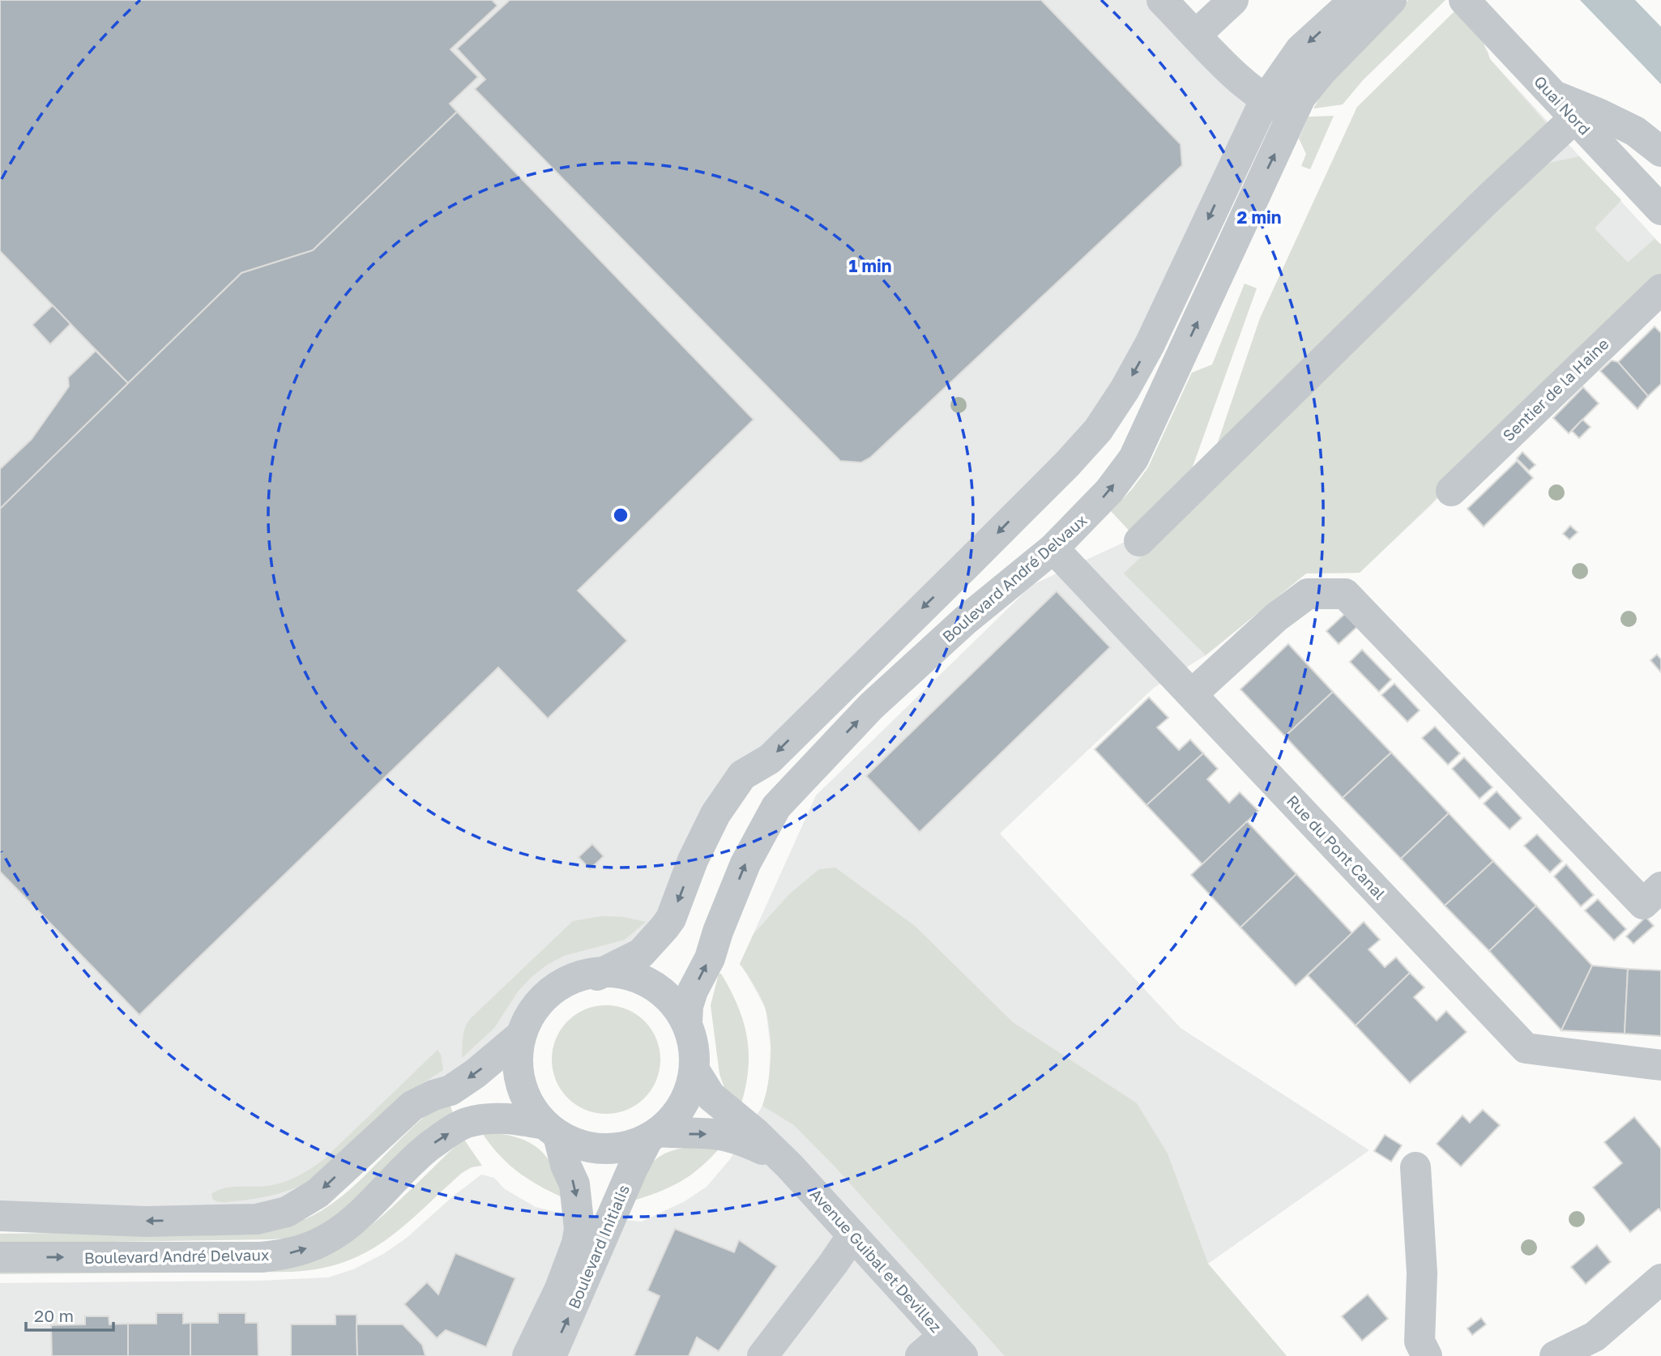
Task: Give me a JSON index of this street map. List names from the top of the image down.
{
  "streets": {
    "street": [
      "Quai Nord",
      "Sentier de la Haine",
      "Boulevard André Delvaux",
      "Rue du Pont Canal",
      "Boulevard Initialis",
      "Avenue Guibal et Devillez"
    ]
  },
  "crossings": [
    ["Boulevard André Delvaux", "Rue du Pont Canal"],
    ["Boulevard André Delvaux", "Boulevard Initialis"],
    ["Boulevard André Delvaux", "Avenue Guibal et Devillez"],
    ["Boulevard Initialis", "Avenue Guibal et Devillez"]
  ],
  "scale_bar": "20 m",
  "rings": ["2 min", "1 min"]
}
